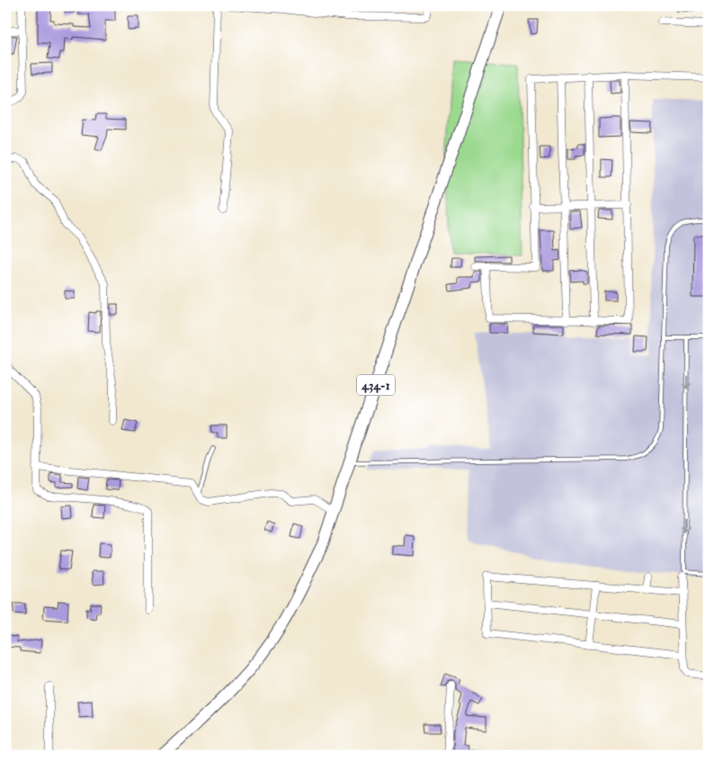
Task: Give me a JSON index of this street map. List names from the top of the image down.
{
  "streets": {
    "main road": ["434-1"]
  }
}
